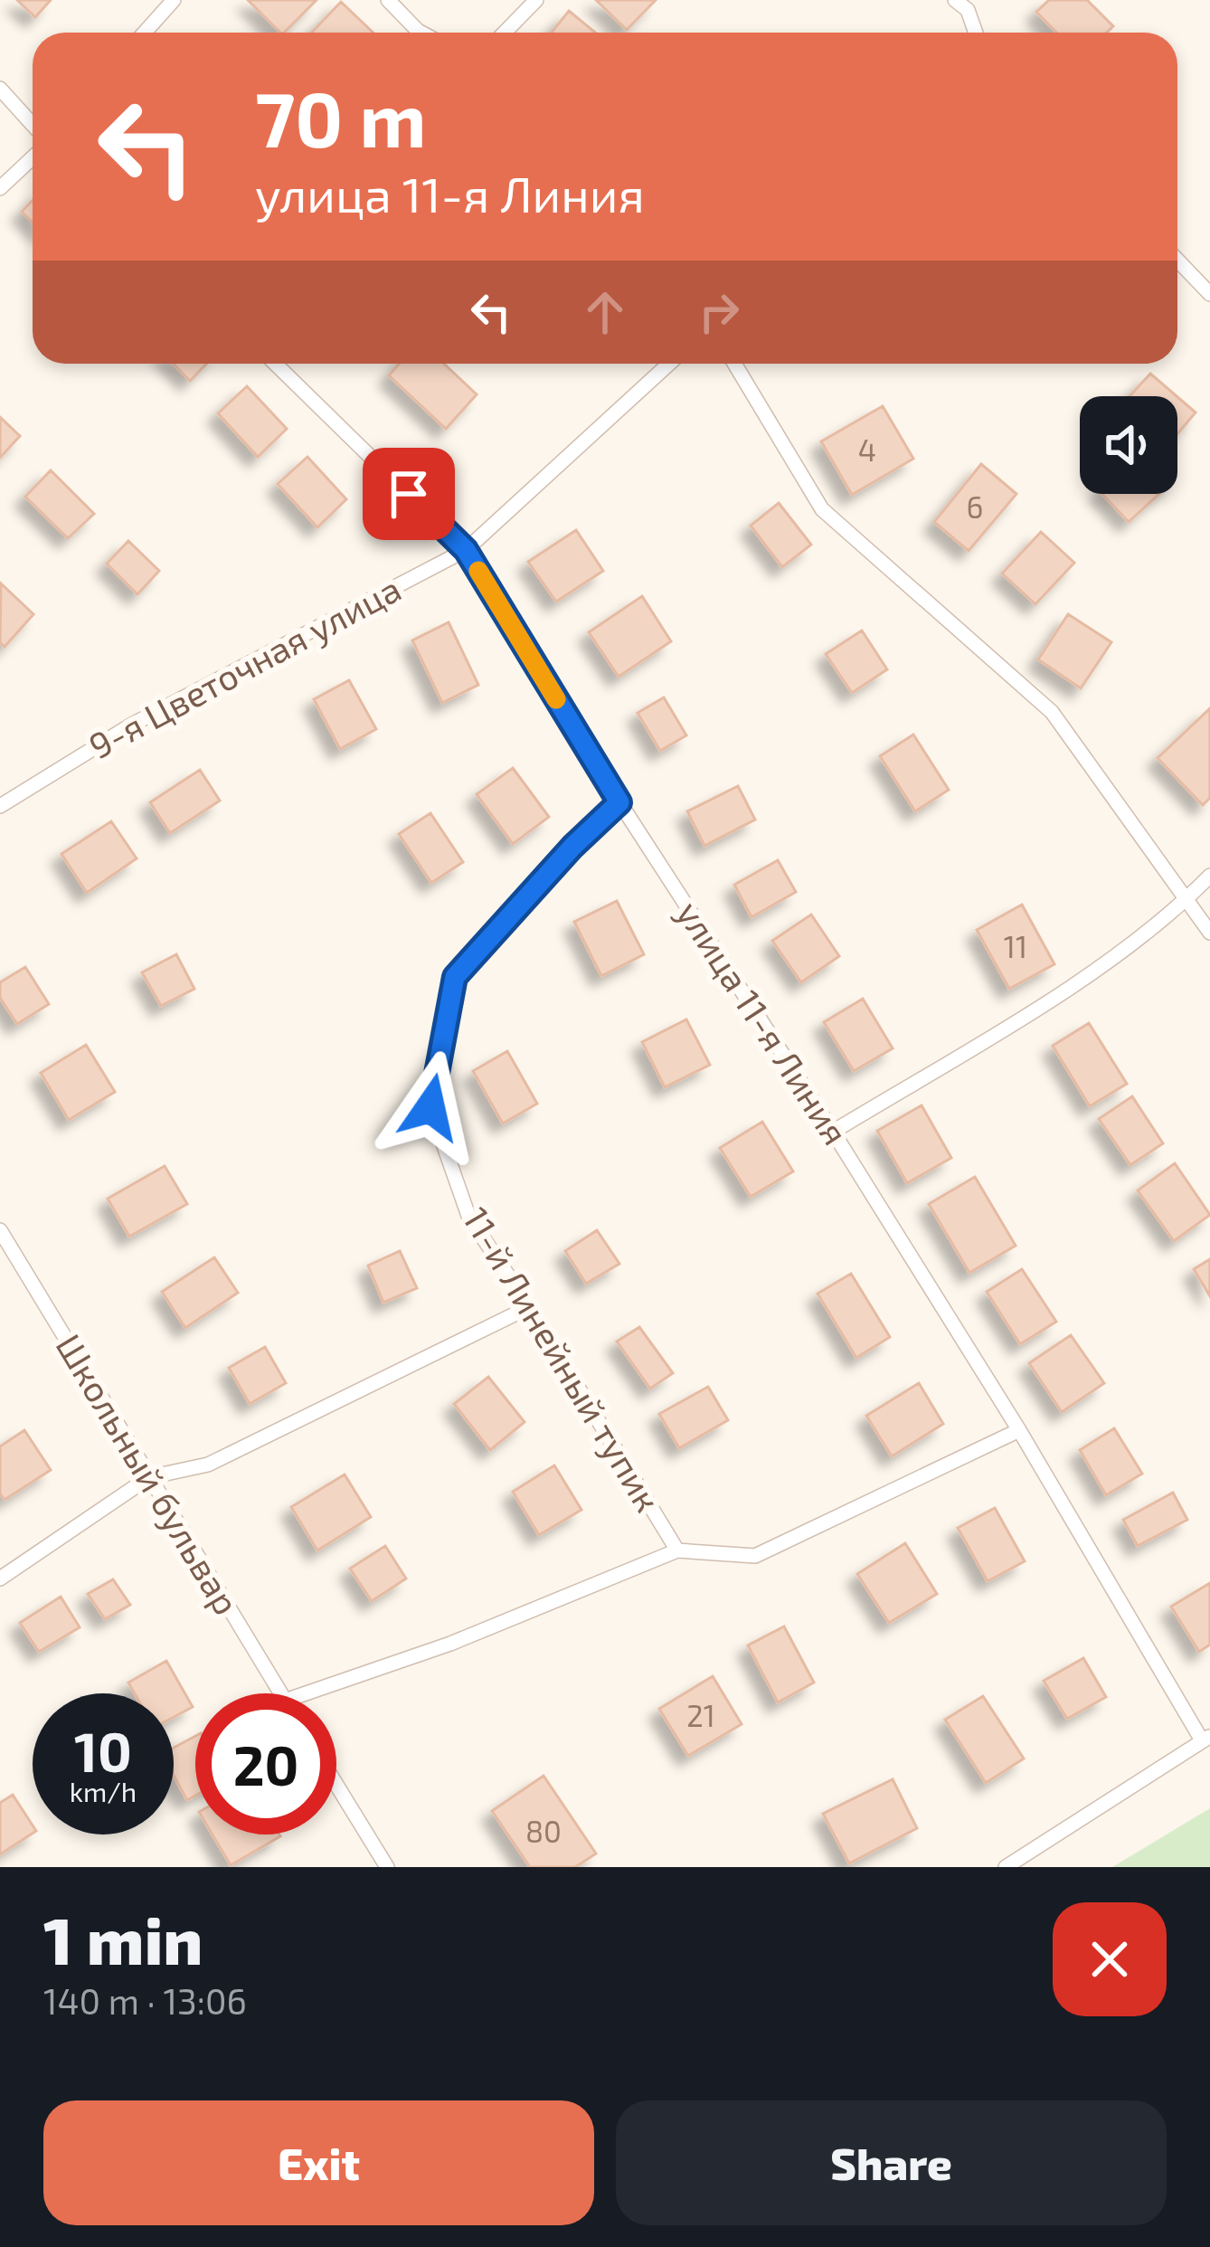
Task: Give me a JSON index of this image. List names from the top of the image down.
{
  "streets": {
    "lane": [
      "9-я Цветочная улица",
      "улица 11-я Линия",
      "11-й Линейный тупик",
      "Школьный бульвар"
    ]
  },
  "crossings": [
    ["9-я Цветочная улица", "улица 11-я Линия"],
    ["улица 11-я Линия", "11-й Линейный тупик"]
  ],
  "house_numbers": [
    "4",
    "6",
    "11",
    "21",
    "80"
  ],
  "page": {
    "turn": ["70 m", "улица 11-я Линия"],
    "speed": "10 km/h",
    "limit": "20",
    "heading": ["1 min", "140 m · 13:06"],
    "buttons": ["Exit", "Share"]
  }
}
